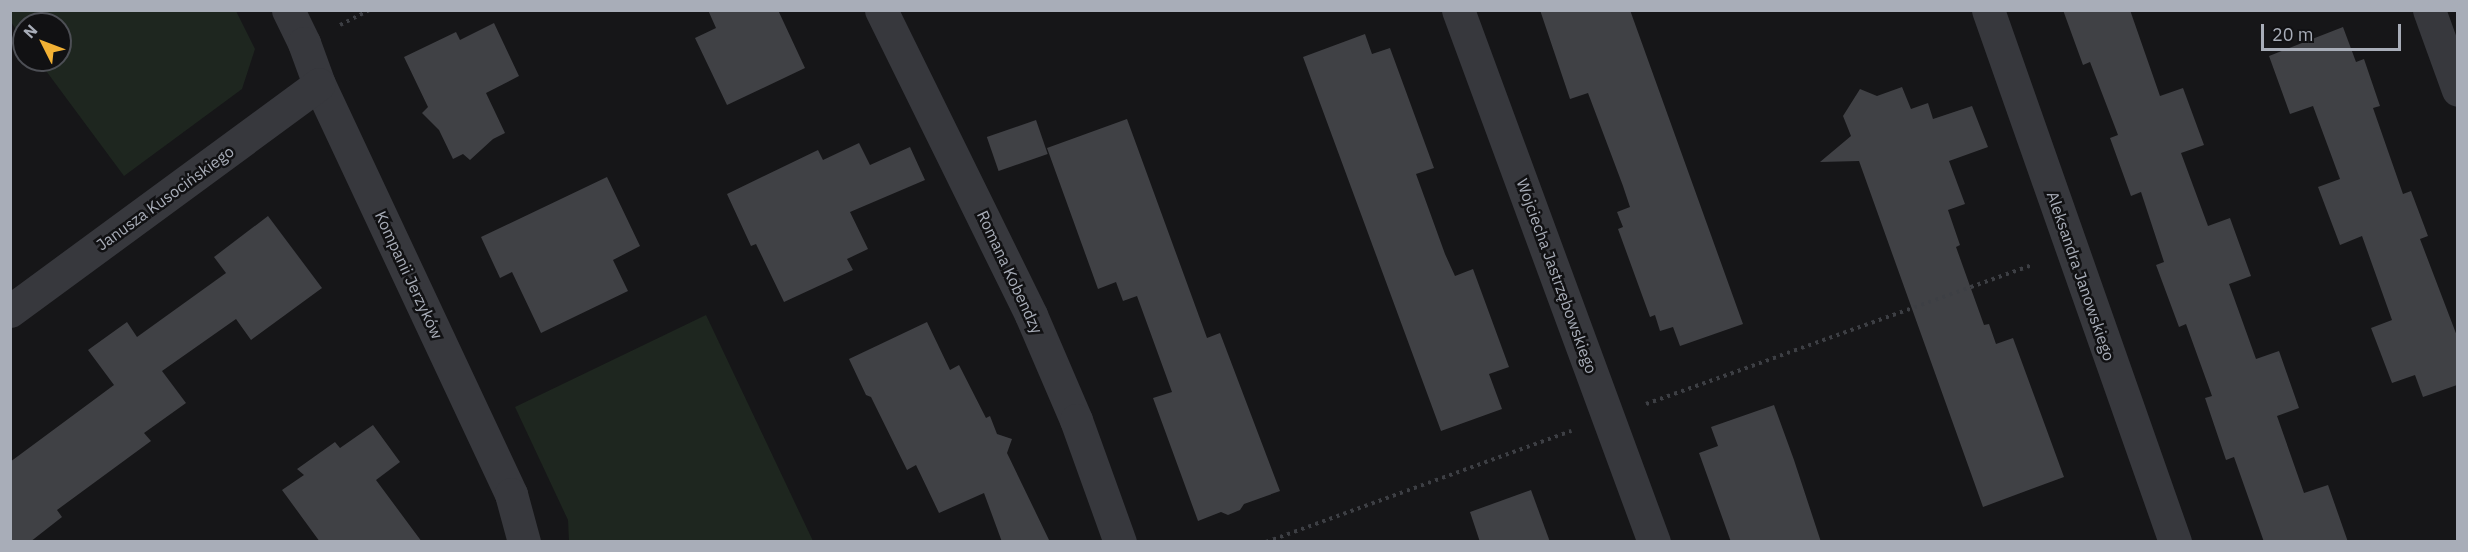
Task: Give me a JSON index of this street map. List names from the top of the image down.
{
  "streets": {
    "street": [
      "Janusza Kusocińskiego",
      "Romana Kobendzy",
      "Kompanii Jerzyków",
      "Wojciecha Jastrzębowskiego",
      "Aleksandra Janowskiego"
    ]
  },
  "crossings": [
    ["Janusza Kusocińskiego", "Kompanii Jerzyków"]
  ],
  "scale_bar": "20 m",
  "north": "top left"
}
